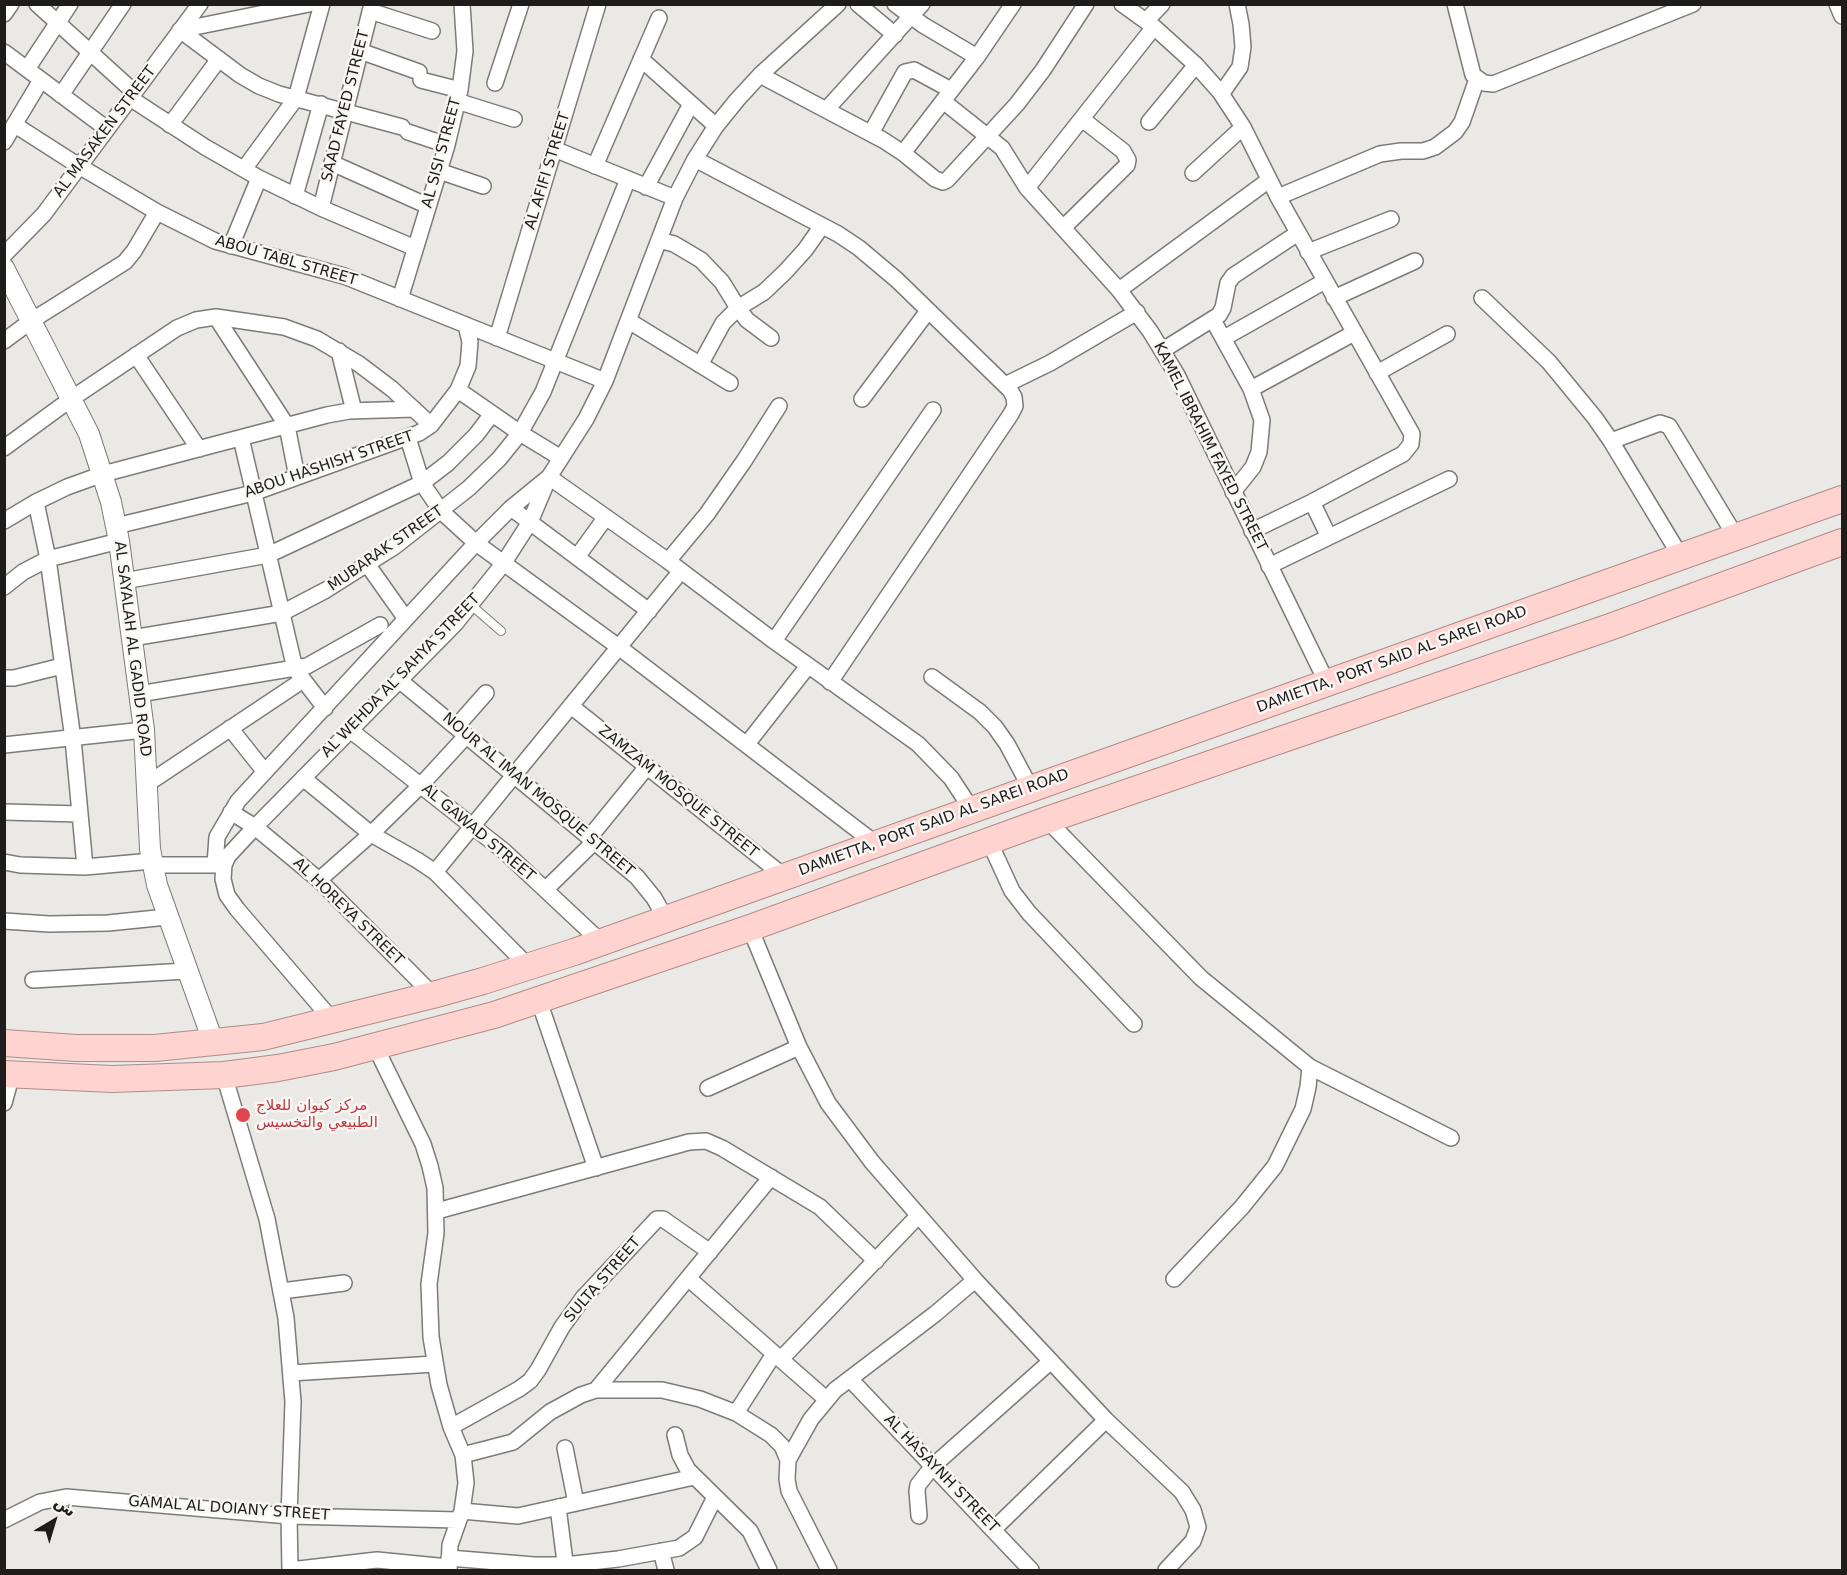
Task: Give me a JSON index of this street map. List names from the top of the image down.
{
  "streets": {
    "highway": ["DAMIETTA, PORT SAID AL SAREI ROAD"],
    "street": [
      "SAAD FAYED STREET",
      "AL MASAKEN STREET",
      "AL SISI STREET",
      "AL AFIFI STREET",
      "ABOU TABL STREET",
      "KAMEL IBRAHIM FAYED STREET",
      "ABOU HASHISH STREET",
      "MUBARAK STREET",
      "AL SAYALAH AL GADID ROAD",
      "AL WEHDA AL SAHYA STREET",
      "ZAMZAM MOSQUE STREET",
      "NOUR AL IMAN MOSQUE STREET",
      "AL GAWAD STREET",
      "AL HOREYA STREET",
      "SULTA STREET",
      "AL HASAYNH STREET",
      "GAMAL AL DOIANY STREET"
    ]
  },
  "crossings": [
    ["AL MASAKEN STREET", "ABOU TABL STREET"],
    ["AL SISI STREET", "ABOU TABL STREET"],
    ["AL AFIFI STREET", "ABOU TABL STREET"],
    ["ABOU TABL STREET", "ABOU HASHISH STREET"],
    ["ABOU TABL STREET", "MUBARAK STREET"],
    ["ABOU TABL STREET", "AL WEHDA AL SAHYA STREET"],
    ["KAMEL IBRAHIM FAYED STREET", "DAMIETTA, PORT SAID AL SAREI ROAD"],
    ["ABOU HASHISH STREET", "AL SAYALAH AL GADID ROAD"],
    ["MUBARAK STREET", "AL SAYALAH AL GADID ROAD"],
    ["AL SAYALAH AL GADID ROAD", "DAMIETTA, PORT SAID AL SAREI ROAD"],
    ["DAMIETTA, PORT SAID AL SAREI ROAD", "ZAMZAM MOSQUE STREET"],
    ["DAMIETTA, PORT SAID AL SAREI ROAD", "NOUR AL IMAN MOSQUE STREET"],
    ["DAMIETTA, PORT SAID AL SAREI ROAD", "AL GAWAD STREET"],
    ["DAMIETTA, PORT SAID AL SAREI ROAD", "AL HOREYA STREET"],
    ["AL WEHDA AL SAHYA STREET", "NOUR AL IMAN MOSQUE STREET"],
    ["AL WEHDA AL SAHYA STREET", "AL GAWAD STREET"],
    ["AL WEHDA AL SAHYA STREET", "AL HOREYA STREET"]
  ],
  "places": ["مركز كيوان للعلاج الطبيعي والتخسيس"],
  "north": "top right"
}
